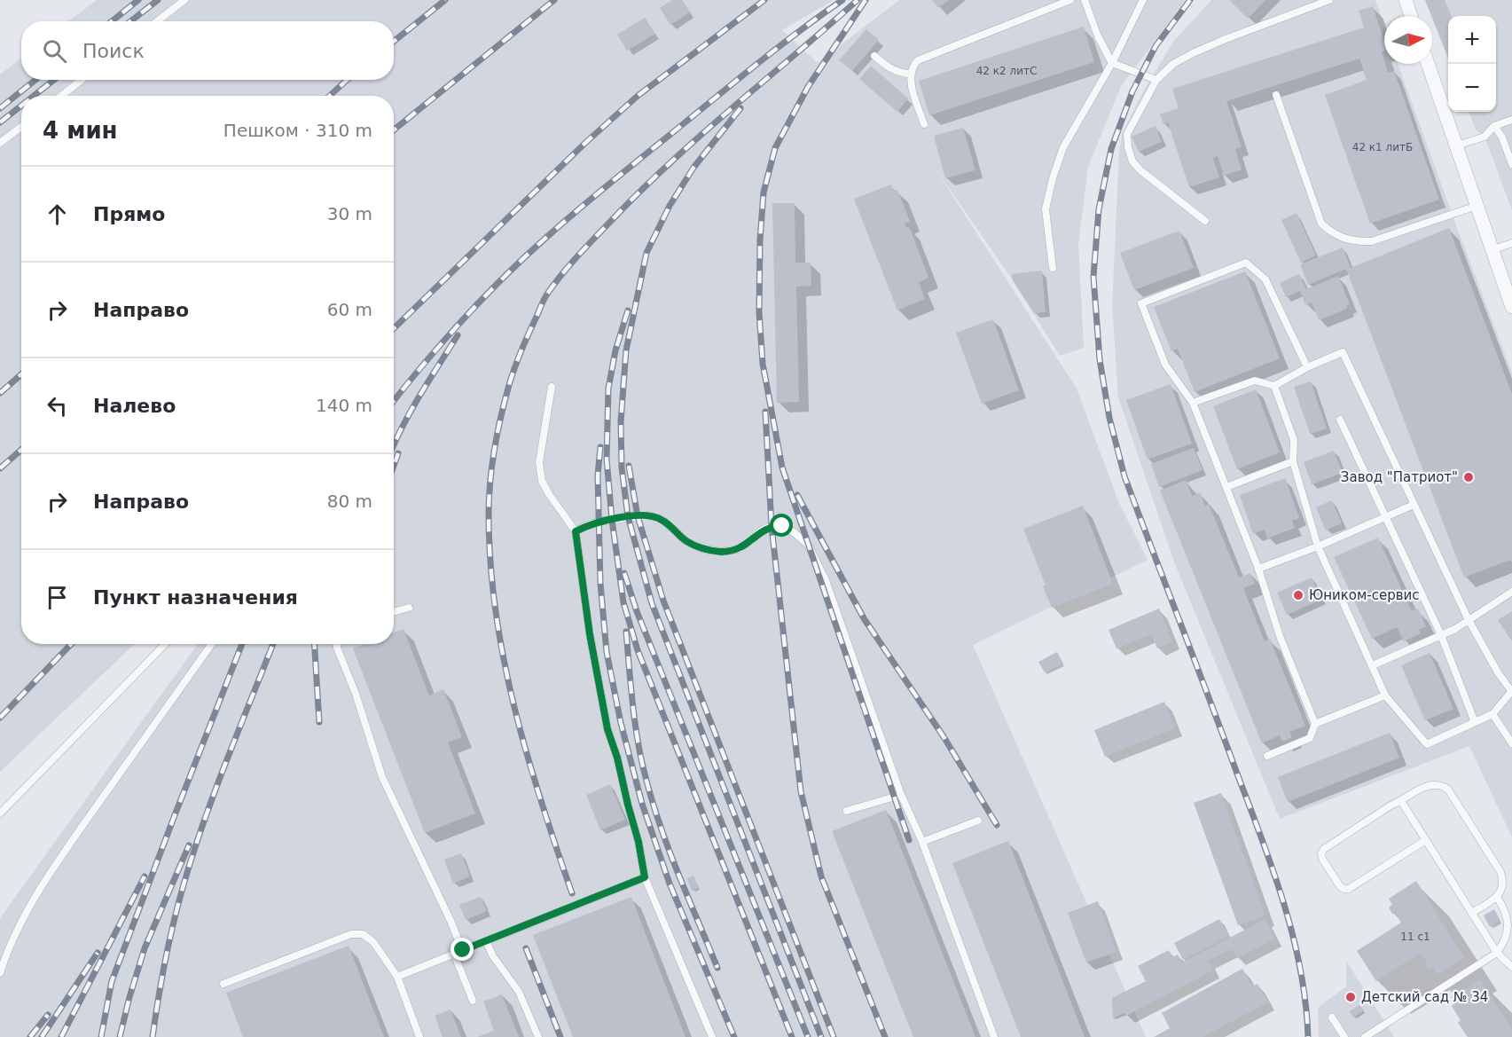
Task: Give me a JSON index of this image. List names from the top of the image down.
{
  "places": ["Завод \"Патриот\"", "Юником-сервис", "Детский сад № 34"],
  "house_numbers": ["42 к2 литС", "42 к1 литБ", "11 с1"],
  "north": "right",
  "page": {
    "map_buttons": ["+", "−"],
    "search": "Поиск",
    "heading": ["4 мин", "Пешком · 310 m"],
    "list": [
      ["Прямо", "30 m"],
      ["Направо", "60 m"],
      ["Налево", "140 m"],
      ["Направо", "80 m"],
      "Пункт назначения"
    ]
  }
}
